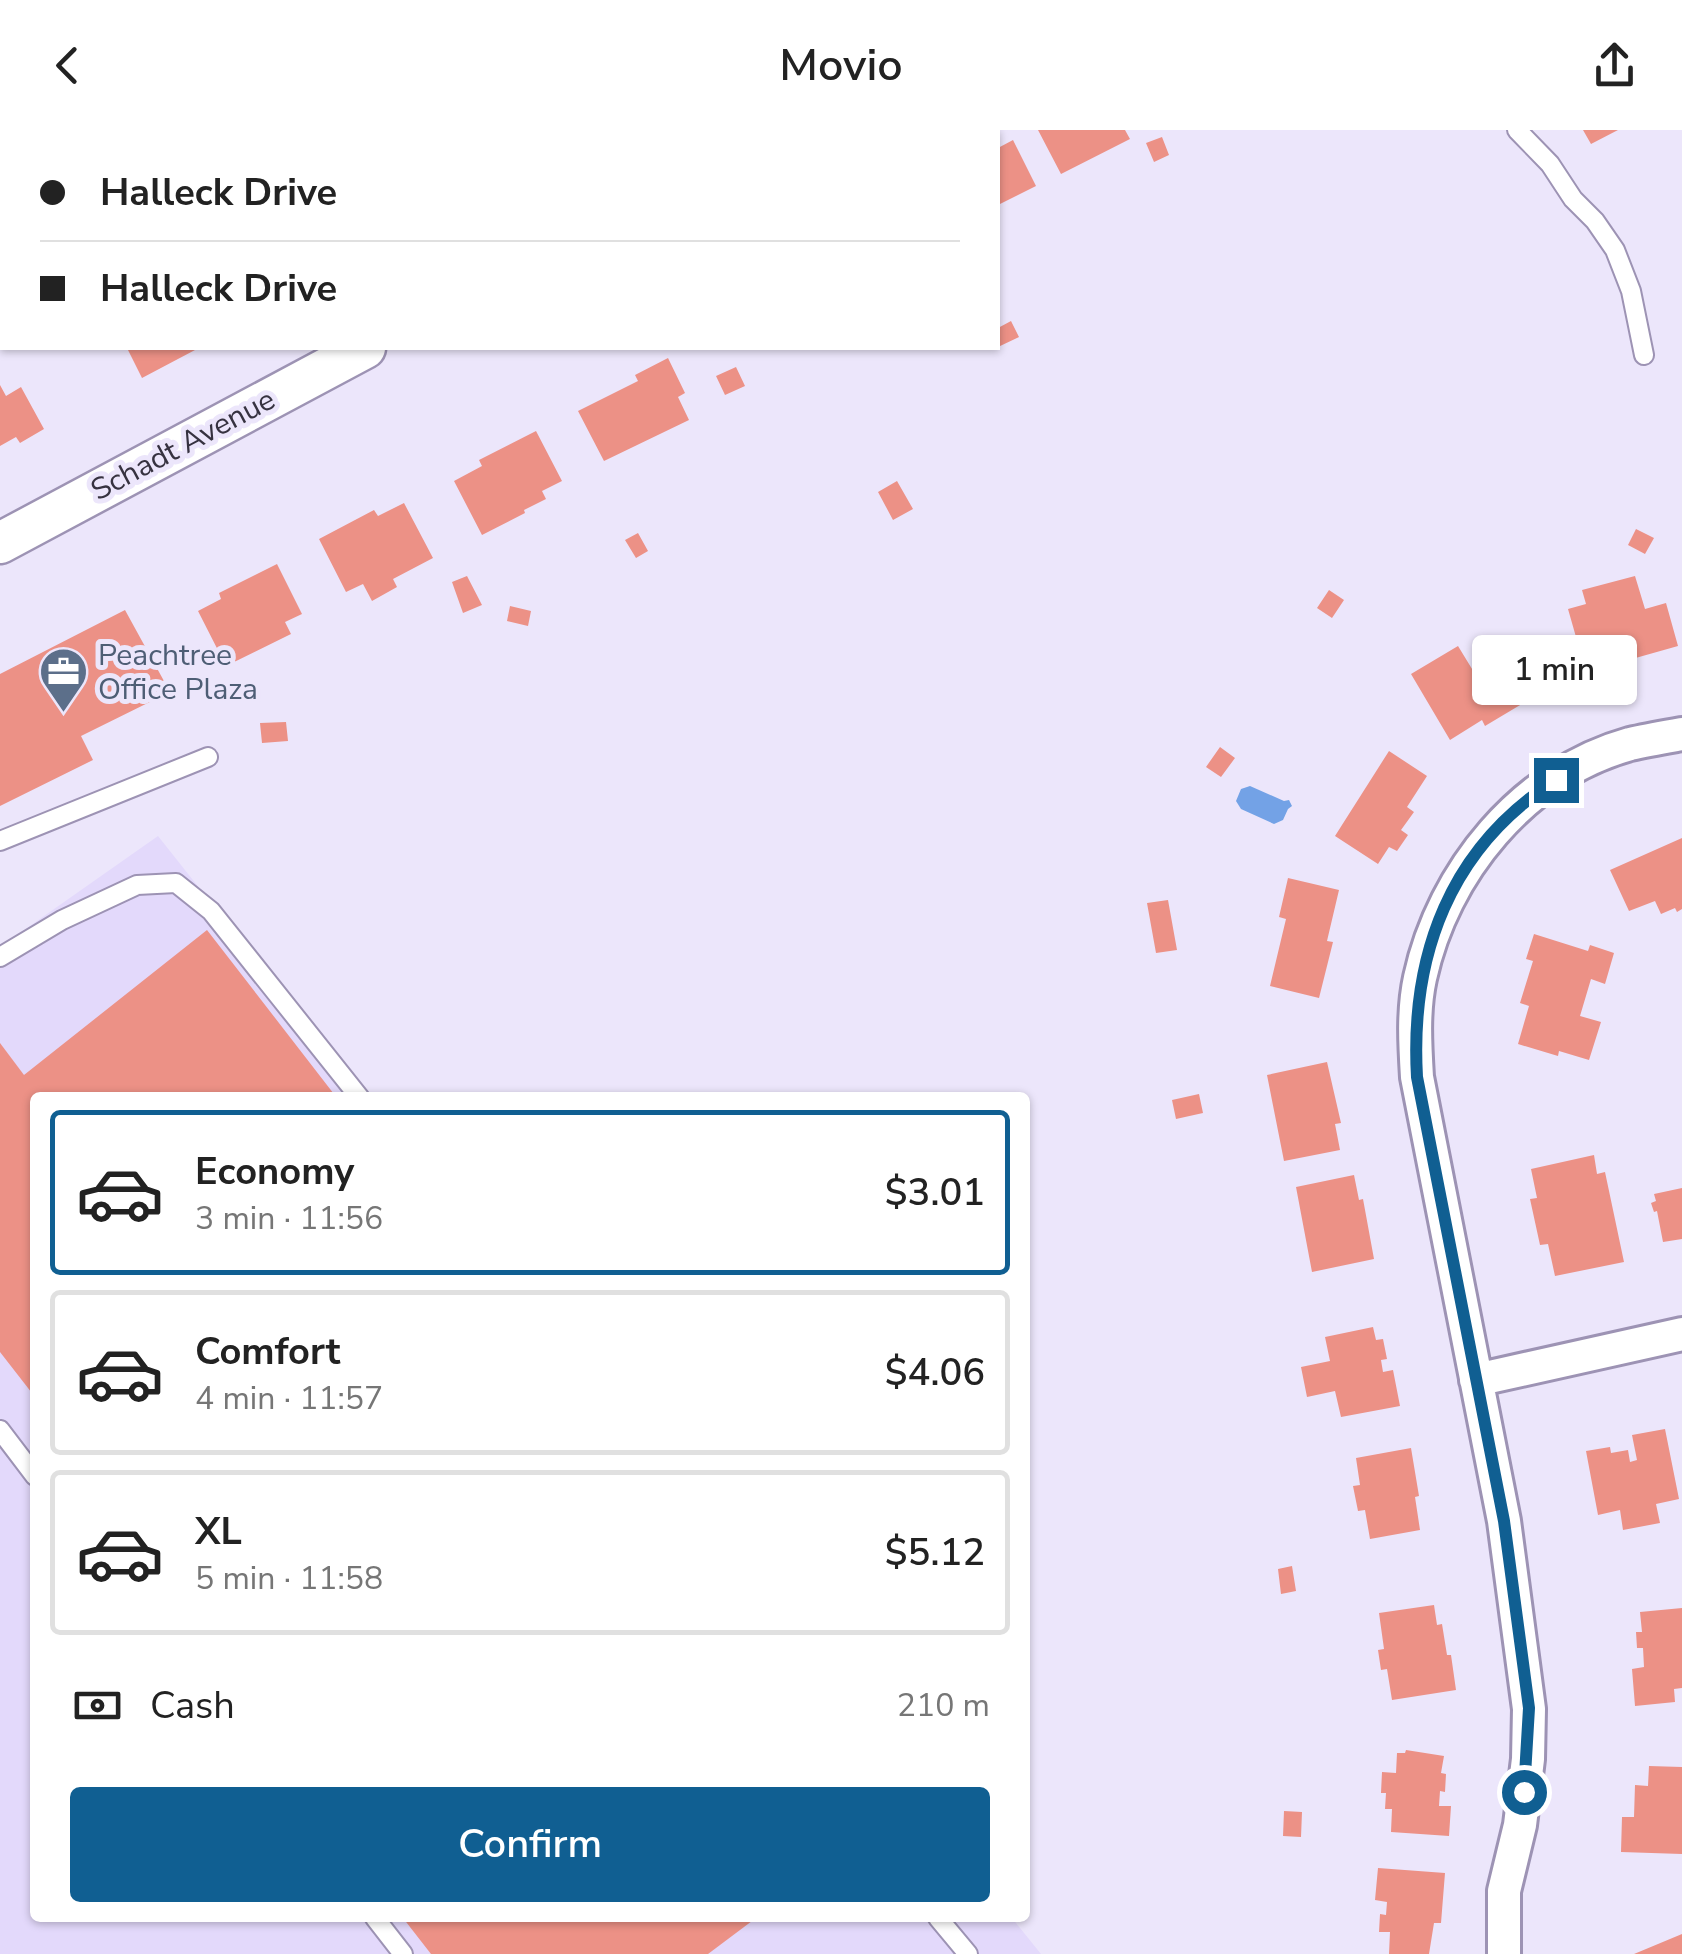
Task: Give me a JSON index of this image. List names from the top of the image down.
{
  "streets": {
    "street": ["Schadt Avenue"]
  },
  "places": {
    "office": ["Peachtree Office Plaza"]
  },
  "page": {
    "header": "Movio",
    "banner": ["Halleck Drive", "Halleck Drive"],
    "bubble": "1 min",
    "list": [
      {
        "name": "Economy",
        "note": "3 min · 11:56",
        "value": "$3.01"
      },
      {
        "name": "Comfort",
        "note": "4 min · 11:57",
        "value": "$4.06"
      },
      {
        "name": "XL",
        "note": "5 min · 11:58",
        "value": "$5.12"
      }
    ],
    "pay": ["Cash", "210 m"],
    "buttons": "Confirm"
  }
}
